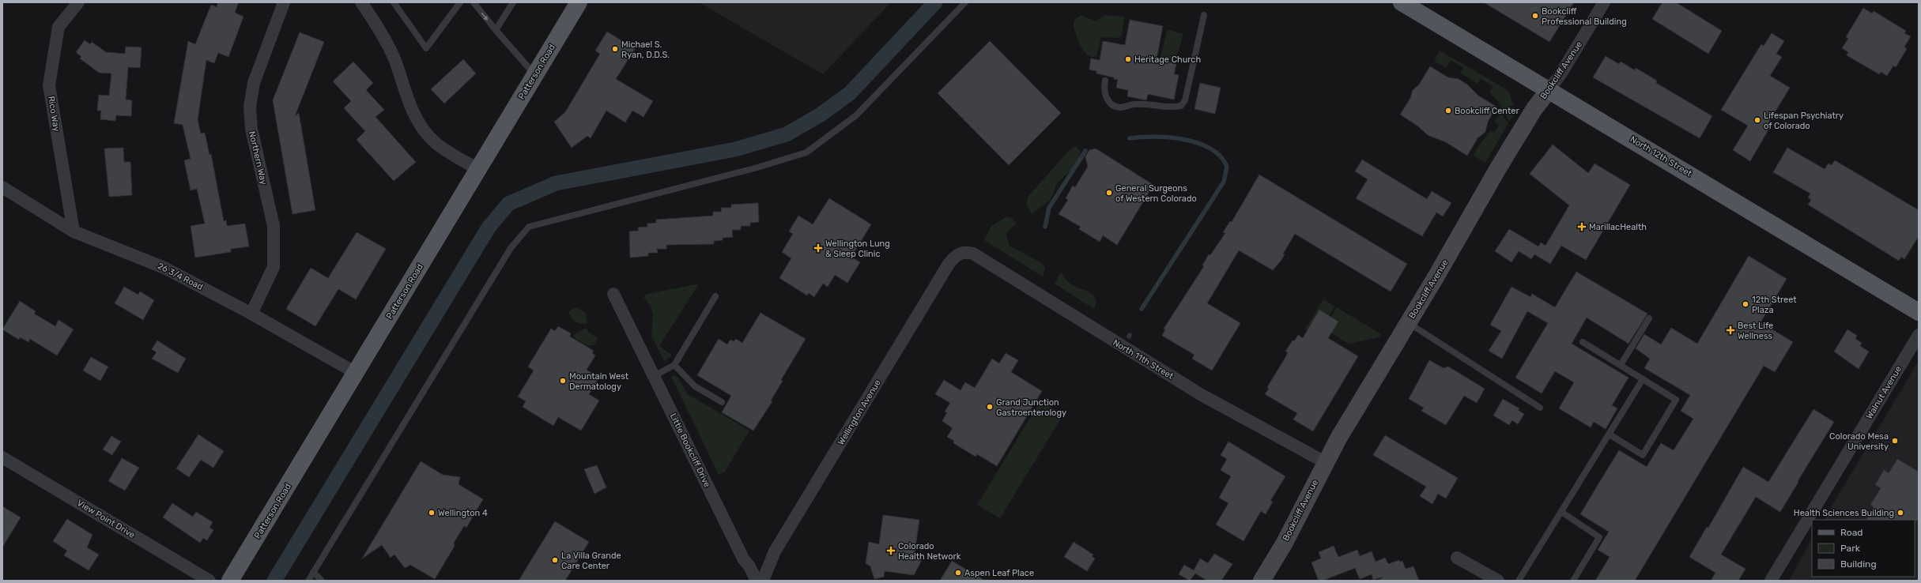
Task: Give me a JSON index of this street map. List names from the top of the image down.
{
  "streets": {
    "main road": ["Patterson Road", "North 12th Street"],
    "street": [
      "Bookcliff Avenue",
      "Rico Way",
      "Northern Way",
      "26 3/4 Road",
      "North 11th Street",
      "Walnut Avenue",
      "Wellington Avenue",
      "Little Bookcliff Drive",
      "View Point Drive"
    ]
  },
  "crossings": [
    ["Bookcliff Avenue", "North 12th Street"],
    ["Bookcliff Avenue", "North 11th Street"],
    ["Patterson Road", "26 3/4 Road"],
    ["Rico Way", "26 3/4 Road"],
    ["Northern Way", "26 3/4 Road"],
    ["North 11th Street", "Wellington Avenue"]
  ],
  "places": {
    "other": [
      "Bookcliff Professional Building",
      "Michael S. Ryan, D.D.S.",
      "Heritage Church",
      "Bookcliff Center",
      "Lifespan Psychiatry of Colorado",
      "General Surgeons of Western Colorado",
      "12th Street Plaza",
      "Mountain West Dermatology",
      "Grand Junction Gastroenterology",
      "Colorado Mesa University",
      "Wellington 4",
      "Health Sciences Building",
      "La Villa Grande Care Center",
      "Aspen Leaf Place"
    ],
    "health": [
      "MarillacHealth",
      "Wellington Lung & Sleep Clinic",
      "Best Life Wellness",
      "Colorado Health Network"
    ]
  },
  "legend": ["Road", "Park", "Building"]
}
